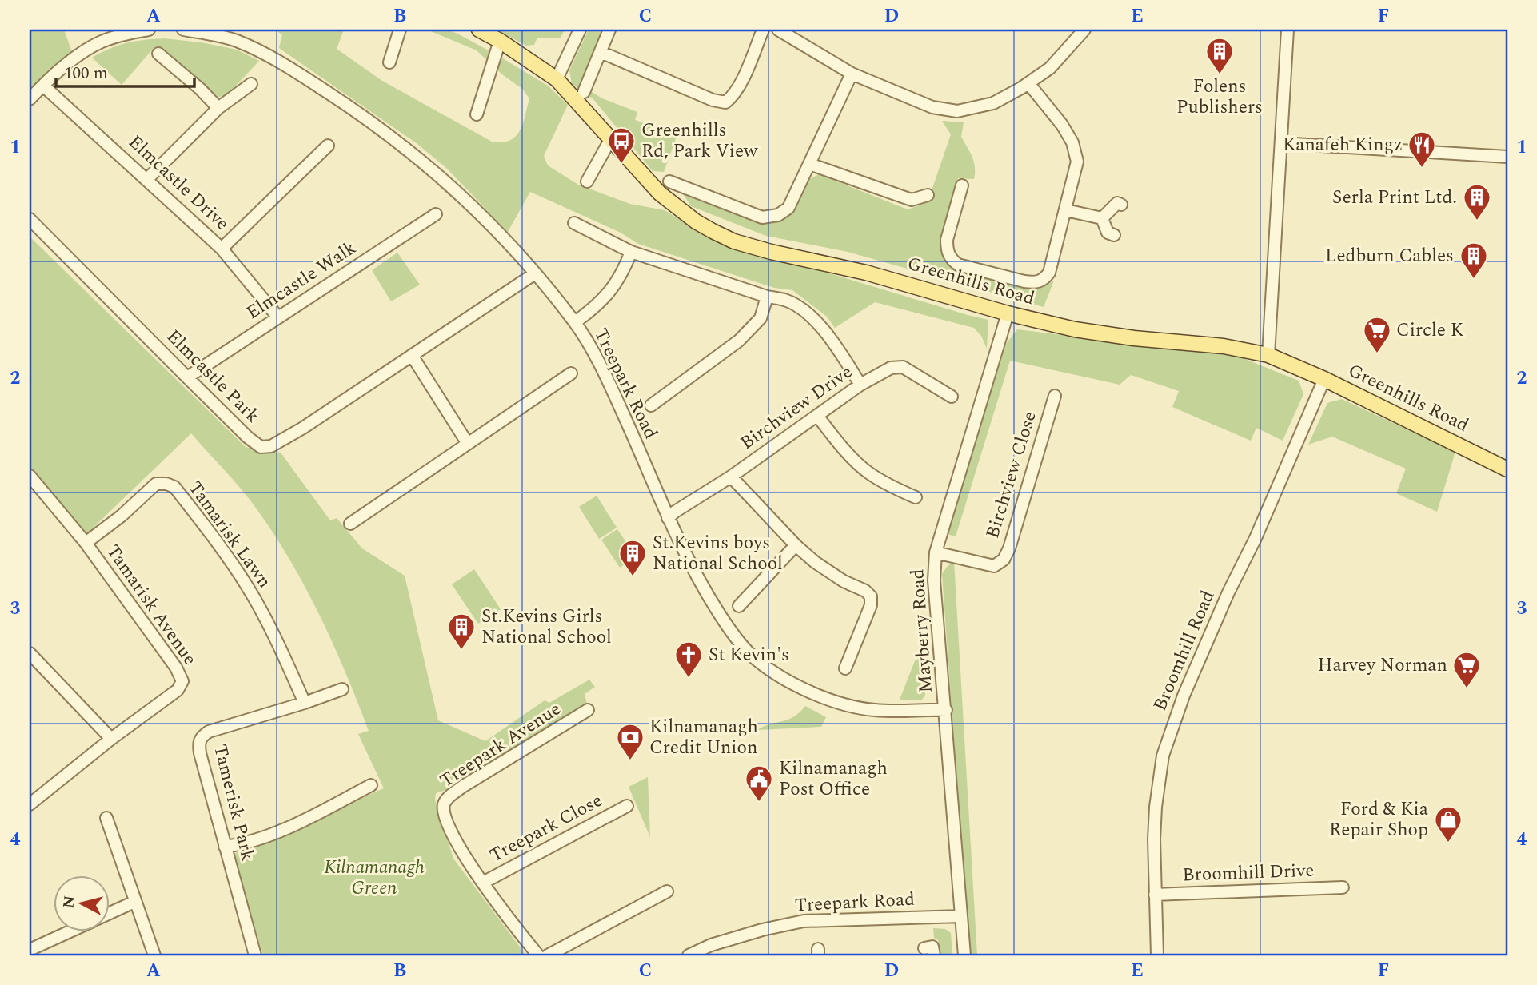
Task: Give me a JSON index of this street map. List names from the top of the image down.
{
  "streets": {
    "main road": ["Greenhills Road"],
    "street": [
      "Elmcastle Drive",
      "Elmcastle Walk",
      "Elmcastle Park",
      "Treepark Road",
      "Birchview Drive",
      "Birchview Close",
      "Tamarisk Lawn",
      "Tamarisk Avenue",
      "Mayberry Road",
      "Broomhill Road",
      "Treepark Avenue",
      "Tamerisk Park",
      "Treepark Close",
      "Broomhill Drive"
    ]
  },
  "crossings": [
    ["Elmcastle Drive", "Elmcastle Walk"],
    ["Elmcastle Walk", "Elmcastle Park"],
    ["Greenhills Road", "Mayberry Road"],
    ["Greenhills Road", "Broomhill Road"],
    ["Elmcastle Park", "Treepark Road"],
    ["Treepark Road", "Birchview Drive"],
    ["Treepark Road", "Mayberry Road"],
    ["Birchview Close", "Mayberry Road"],
    ["Tamarisk Lawn", "Tamarisk Avenue"],
    ["Tamarisk Lawn", "Tamerisk Park"],
    ["Broomhill Road", "Broomhill Drive"],
    ["Treepark Avenue", "Treepark Close"]
  ],
  "parks": ["Kilnamanagh Green"],
  "places": {
    "building": [
      "Folens Publishers",
      "Serla Print Ltd.",
      "Ledburn Cables",
      "St.Kevins boys National School",
      "St.Kevins Girls National School"
    ],
    "bus stop": ["Greenhills Rd, Park View"],
    "restaurant": ["Kanafeh Kingz"],
    "supermarket": ["Circle K", "Harvey Norman"],
    "church": ["St Kevin's"],
    "bank": ["Kilnamanagh Credit Union"],
    "public building": ["Kilnamanagh Post Office"],
    "shop": ["Ford & Kia Repair Shop"]
  },
  "scale_bar": "100 m",
  "north": "left",
  "grid": {
    "columns": [
      "A",
      "B",
      "C",
      "D",
      "E",
      "F"
    ],
    "rows": [
      "1",
      "2",
      "3",
      "4"
    ]
  }
}
